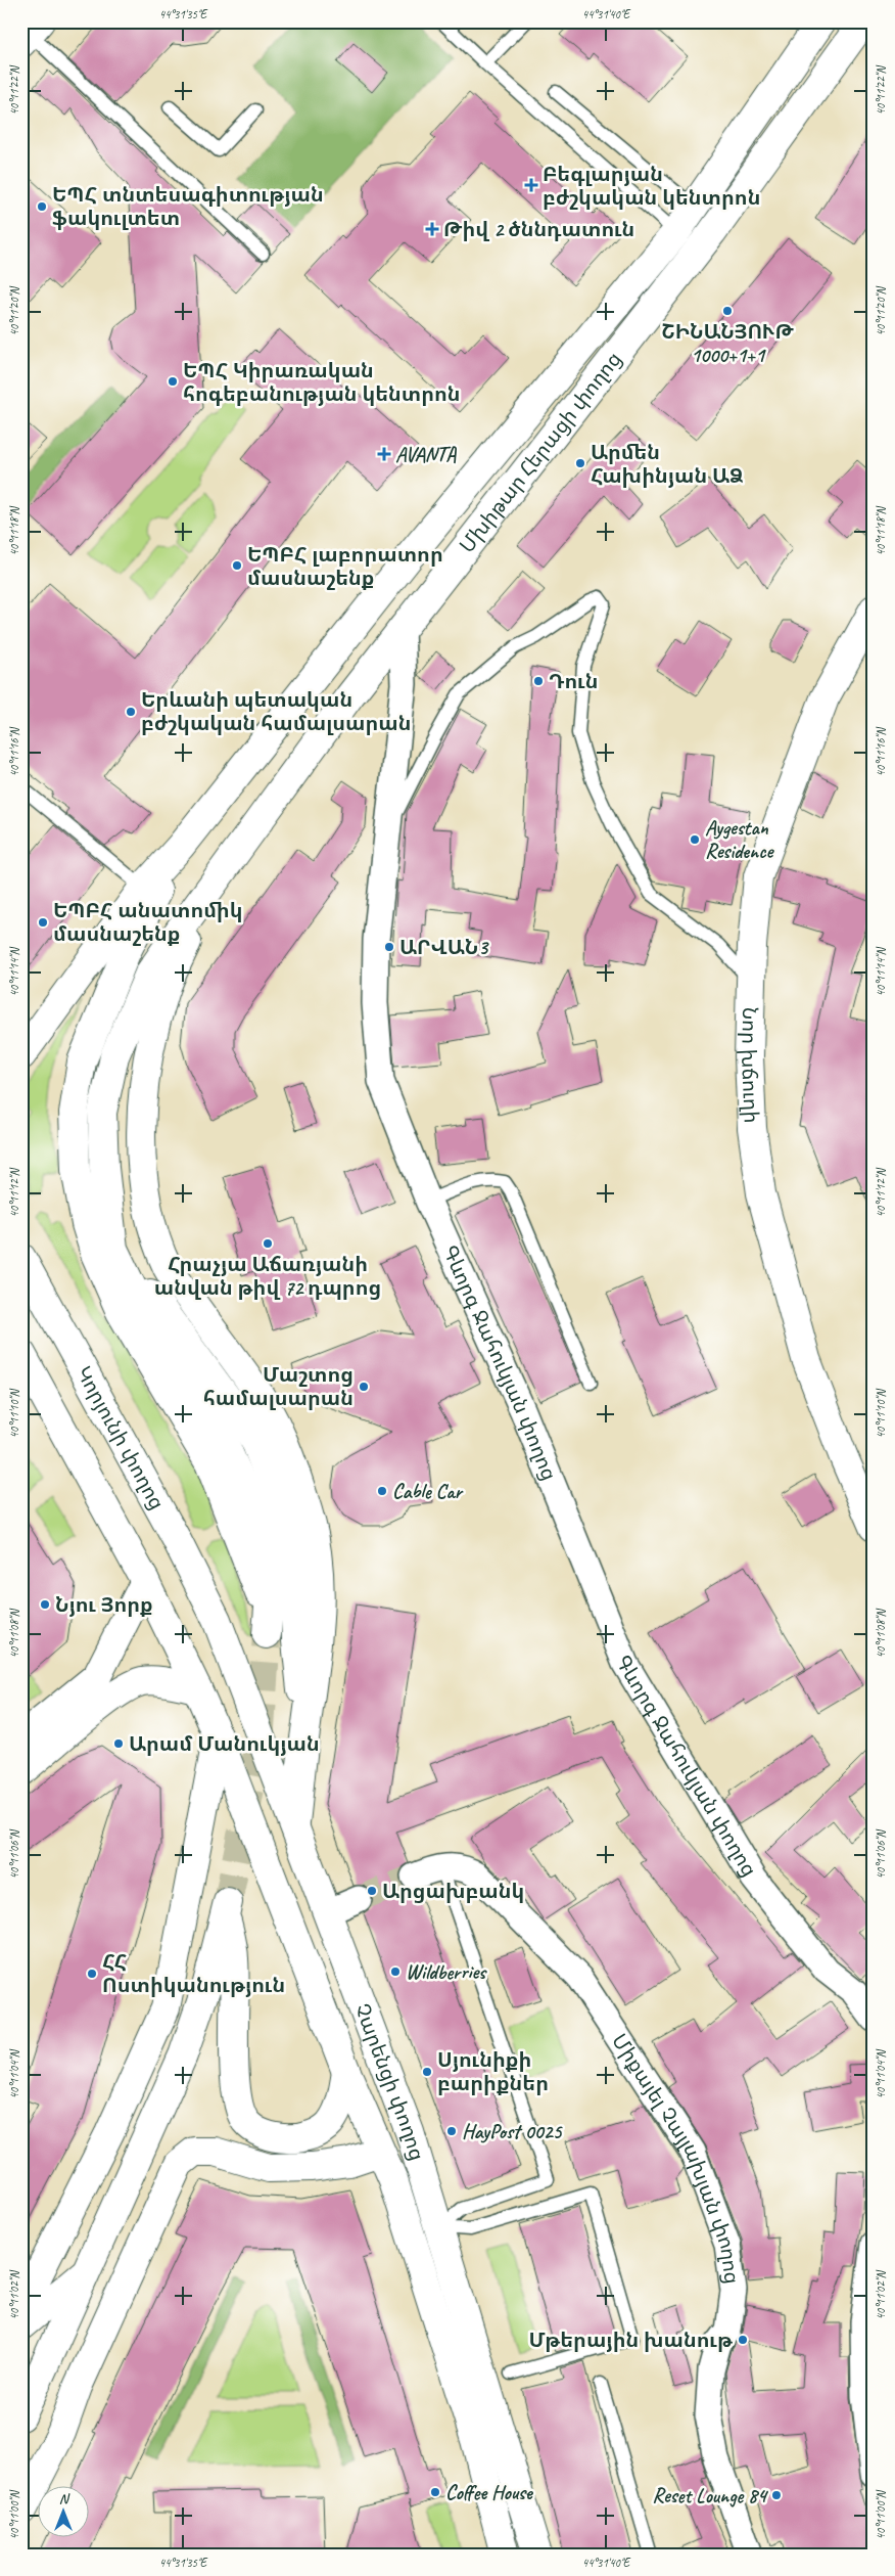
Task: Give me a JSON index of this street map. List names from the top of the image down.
{
  "streets": {
    "main road": [
      "Մխիթար Հերացի փողոց",
      "Նոր խճուղի",
      "Կորյունի փողոց",
      "Չարենցի փողոց"
    ],
    "street": ["Գևորգ Ջահուկյան փողոց", "Միքայել Չայլախյան փողոց"]
  },
  "crossings": [
    ["Մխիթար Հերացի փողոց", "Գևորգ Ջահուկյան փողոց"],
    ["Կորյունի փողոց", "Չարենցի փողոց"]
  ],
  "places": {
    "health": ["Բեգլարյան բժշկական կենտրոն", "Թիվ 2 ծննդատուն", "AVANTA"],
    "other": [
      "ԵՊՀ տնտեսագիտության ֆակուլտետ",
      "ՇԻՆԱՆՅՈՒԹ 1000+1+1",
      "ԵՊՀ Կիրառական հոգեբանության կենտրոն",
      "Արմեն Հախինյան ԱՁ",
      "ԵՊԲՀ լաբորատոր մասնաշենք",
      "Դուն",
      "Երևանի պետական բժշկական համալսարան",
      "Aygestan Residence",
      "ԵՊԲՀ անատոմիկ մասնաշենք",
      "ԱՐՎԱՆ3",
      "Հրաչյա Աճառյանի անվան թիվ 72 դպրոց",
      "Մաշտոց համալսարան",
      "Cable Car",
      "Նյու Յորք",
      "Արամ Մանուկյան",
      "Արցախբանկ",
      "Wildberries",
      "ՀՀ Ոստիկանություն",
      "Սյունիքի բարիքներ",
      "HayPost 0025",
      "Մթերային խանութ",
      "Coffee House",
      "Reset Lounge 84"
    ]
  },
  "north": "top",
  "coordinates": [
    "44°31'35\"E",
    "44°31'40\"E",
    "40°11'22\"N",
    "40°11'20\"N",
    "40°11'18\"N",
    "40°11'16\"N",
    "40°11'14\"N",
    "40°11'12\"N",
    "40°11'10\"N",
    "40°11'08\"N",
    "40°11'06\"N",
    "40°11'04\"N",
    "40°11'02\"N",
    "40°11'00\"N"
  ]
}
